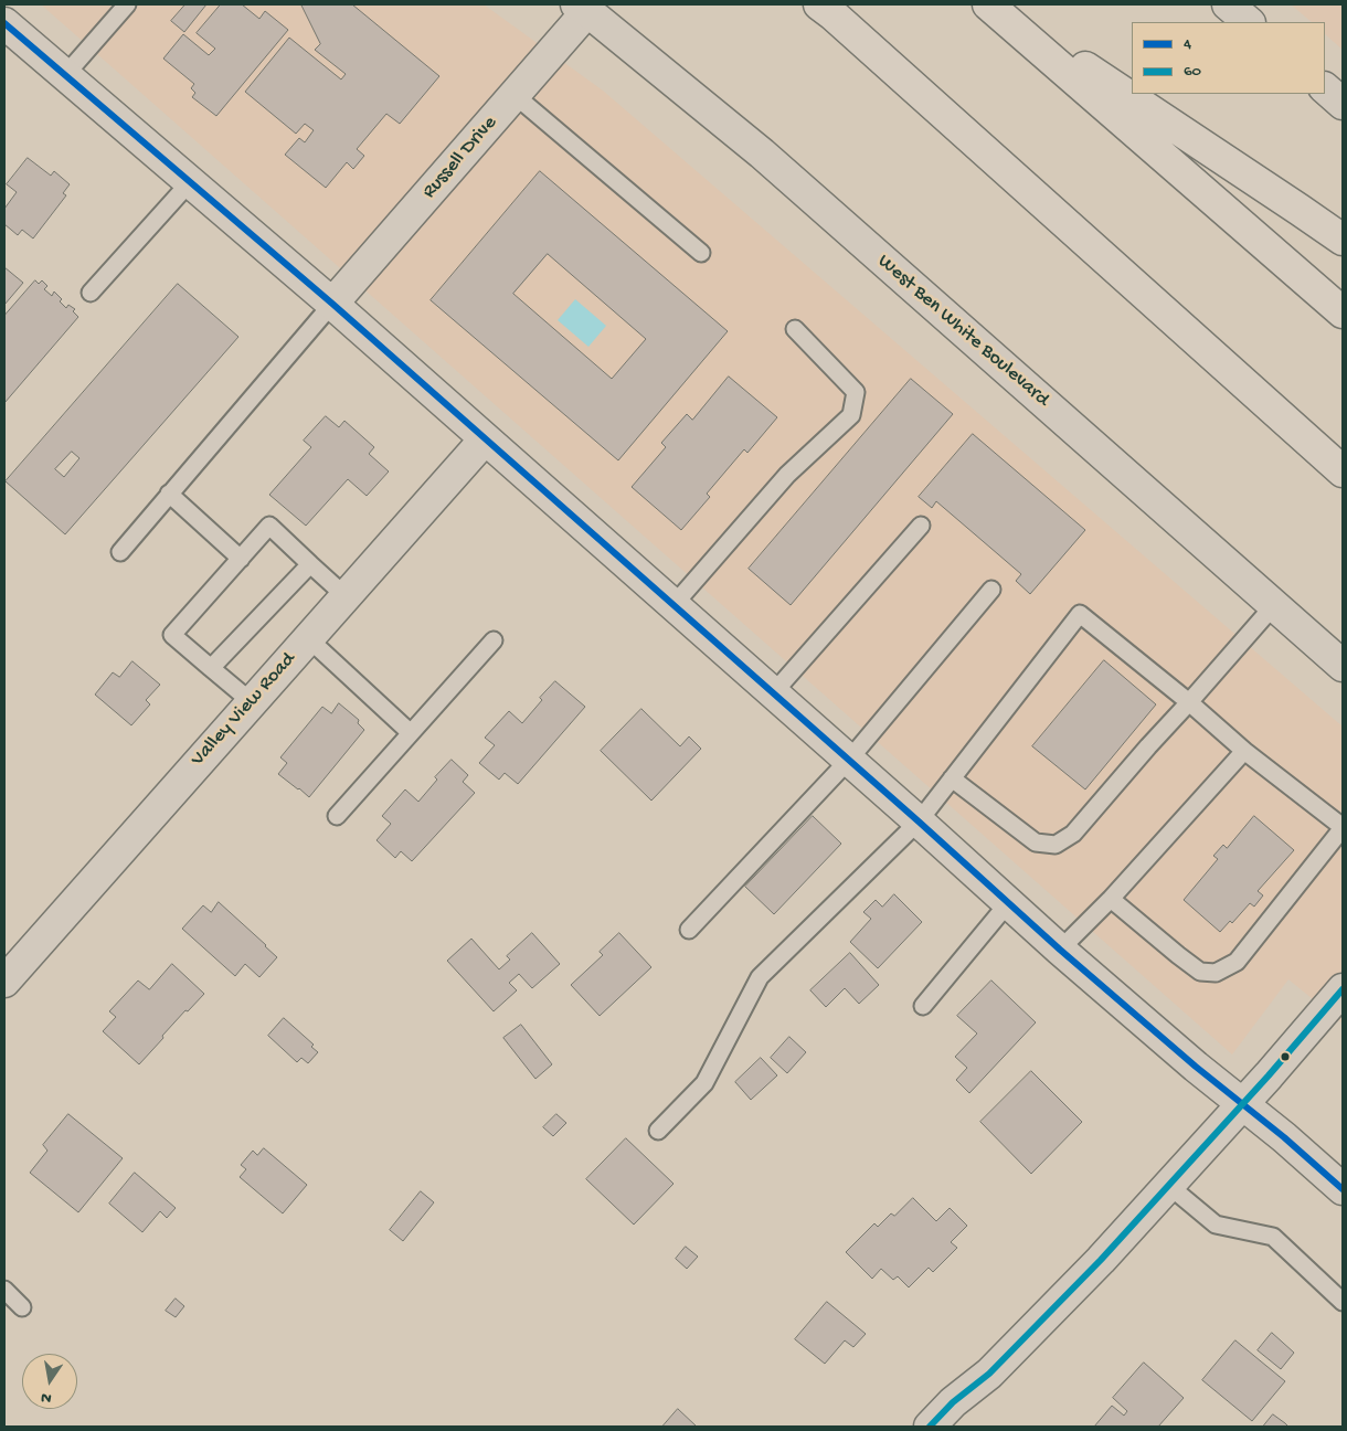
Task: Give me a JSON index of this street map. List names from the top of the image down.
{
  "streets": {
    "street": ["Russell Drive", "West Ben White Boulevard", "Valley View Road"]
  },
  "crossings": [
    ["Russell Drive", "West Ben White Boulevard"]
  ],
  "lines": ["transit line 4", "transit line 60"],
  "legend": ["4", "60"],
  "north": "bottom"
}
